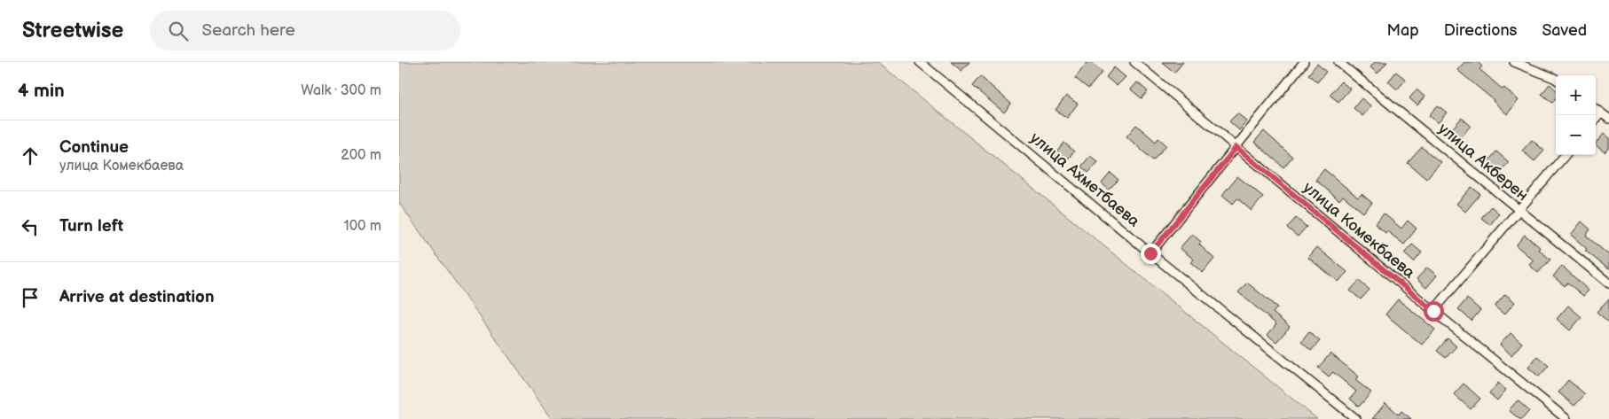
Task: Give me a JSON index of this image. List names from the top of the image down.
{
  "streets": {
    "street": ["улица Акберен", "улица Ахметбаева", "улица Комекбаева"]
  },
  "page": {
    "header": "Streetwise",
    "search": "Search here",
    "nav": ["Map", "Directions", "Saved"],
    "heading": ["4 min", "Walk · 300 m"],
    "map_buttons": ["+", "−"],
    "list": [
      ["Continue", "улица Комекбаева", "200 m"],
      ["Turn left", "100 m"],
      "Arrive at destination"
    ]
  }
}
